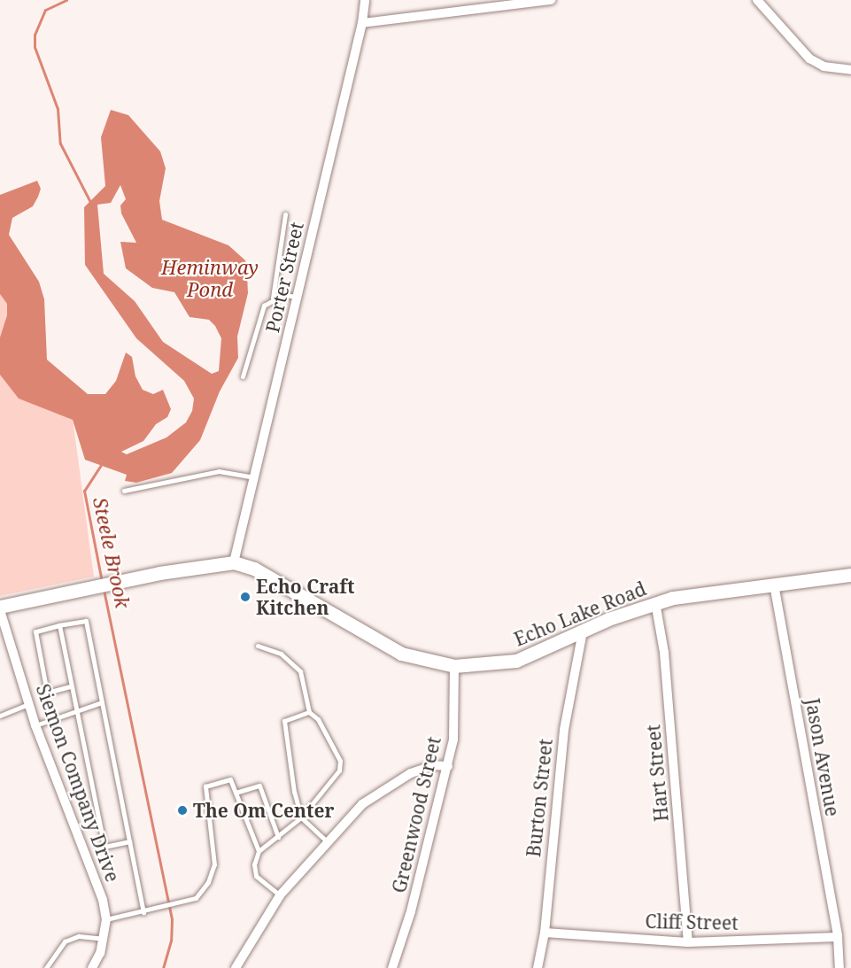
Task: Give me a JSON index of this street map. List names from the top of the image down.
{
  "streets": {
    "main road": ["Echo Lake Road"],
    "street": [
      "Porter Street",
      "Jason Avenue",
      "Hart Street",
      "Siemon Company Drive",
      "Burton Street",
      "Greenwood Street",
      "Cliff Street"
    ]
  },
  "crossings": [
    ["Porter Street", "Echo Lake Road"],
    ["Echo Lake Road", "Jason Avenue"],
    ["Echo Lake Road", "Hart Street"],
    ["Echo Lake Road", "Siemon Company Drive"],
    ["Echo Lake Road", "Burton Street"],
    ["Echo Lake Road", "Greenwood Street"],
    ["Jason Avenue", "Cliff Street"],
    ["Hart Street", "Cliff Street"],
    ["Burton Street", "Cliff Street"]
  ],
  "water": ["Heminway Pond", "Steele Brook"],
  "places": ["Echo Craft Kitchen", "The Om Center"]
}
